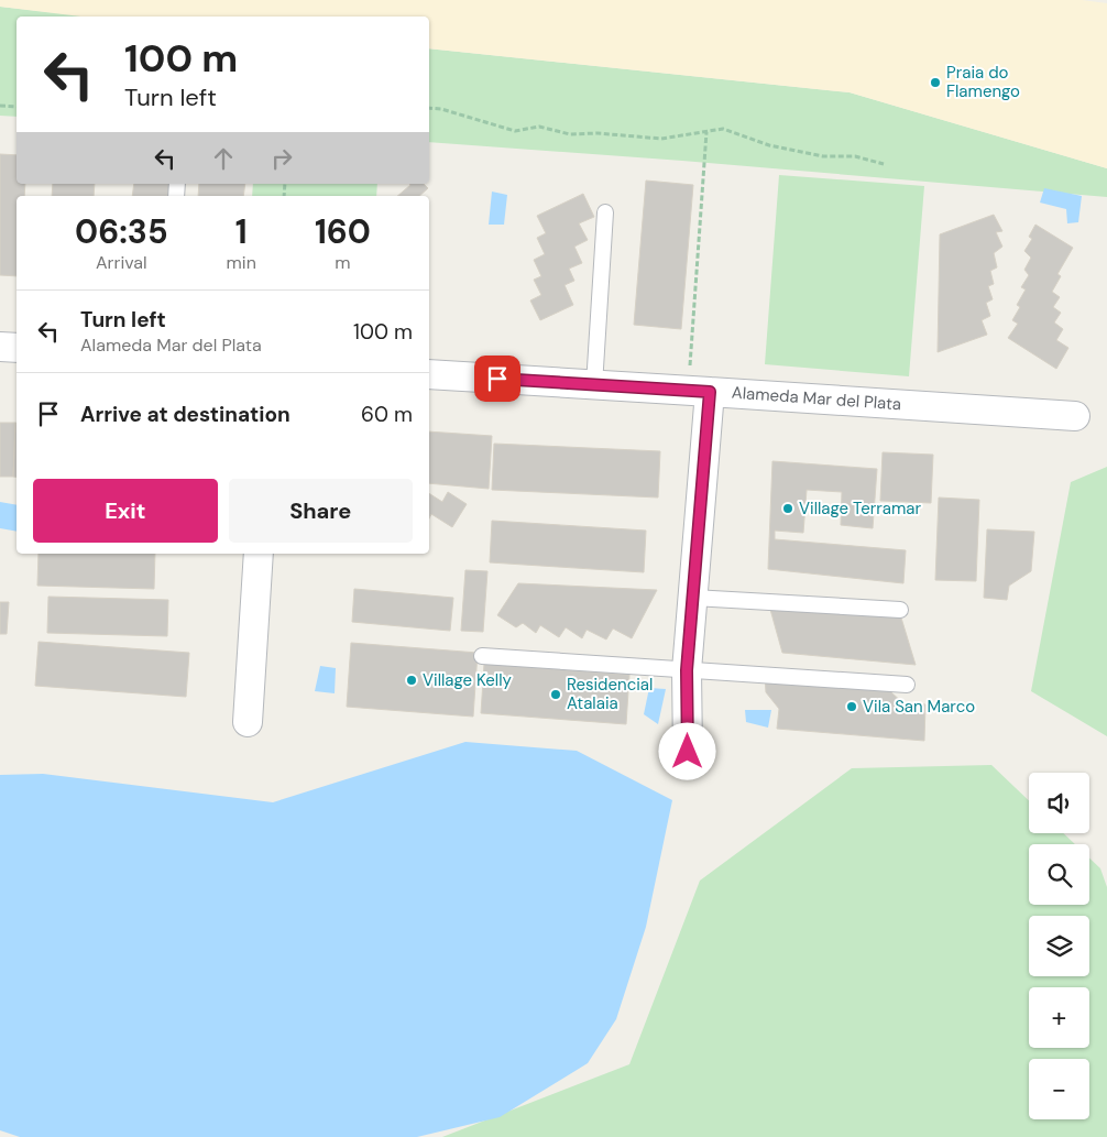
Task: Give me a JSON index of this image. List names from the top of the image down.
{
  "streets": {
    "street": ["Alameda Mar del Plata"]
  },
  "places": [
    "Praia do Flamengo",
    "Village Terramar",
    "Village Kelly",
    "Residencial Atalaia",
    "Vila San Marco"
  ],
  "page": {
    "turn": ["100 m", "Turn left"],
    "eta": [
      "06:35",
      "Arrival",
      "1",
      "min",
      "160",
      "m"
    ],
    "list": [
      {
        "name": "Turn left",
        "note": "Alameda Mar del Plata",
        "value": "100 m"
      },
      {
        "name": "Arrive at destination",
        "value": "60 m"
      }
    ],
    "buttons": ["Exit", "Share"],
    "map_buttons": ["+", "−"]
  }
}
